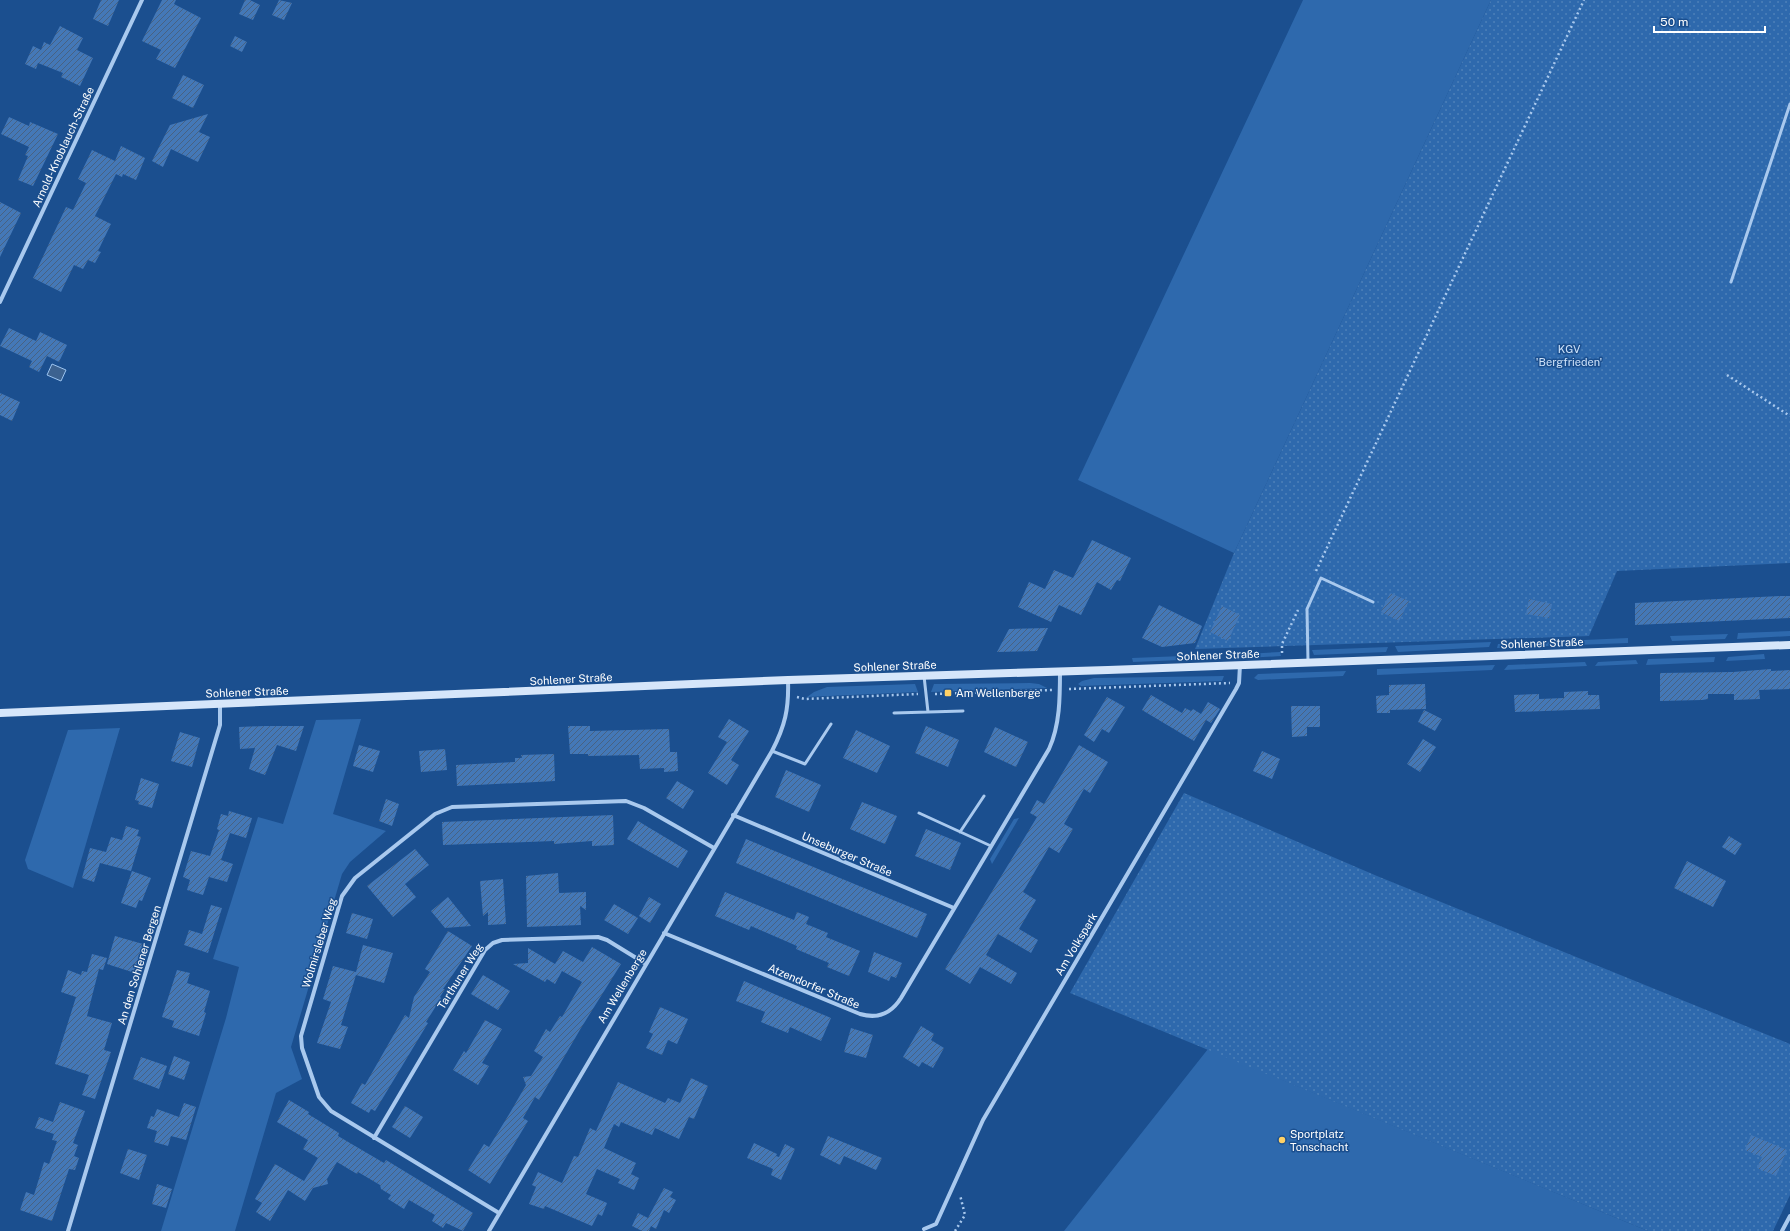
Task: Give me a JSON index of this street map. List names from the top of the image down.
{
  "streets": {
    "street": [
      "Arnold-Knoblauch-Straße",
      "Sohlener Straße",
      "Unseburger Straße",
      "Wolmirsleber Weg",
      "Am Volkspark",
      "An den Sohlener Bergen",
      "Tarthuner Weg",
      "Am Wellenberge",
      "Atzendorfer Straße"
    ]
  },
  "crossings": [
    ["Sohlener Straße", "Am Volkspark"],
    ["Sohlener Straße", "An den Sohlener Bergen"],
    ["Sohlener Straße", "Am Wellenberge"],
    ["Sohlener Straße", "Atzendorfer Straße"],
    ["Unseburger Straße", "Am Wellenberge"],
    ["Unseburger Straße", "Atzendorfer Straße"],
    ["Wolmirsleber Weg", "Tarthuner Weg"],
    ["Wolmirsleber Weg", "Am Wellenberge"],
    ["Tarthuner Weg", "Am Wellenberge"],
    ["Am Wellenberge", "Atzendorfer Straße"]
  ],
  "parks": ["KGV 'Bergfrieden'"],
  "places": {
    "transit": ["Am Wellenberge"],
    "other": ["Sportplatz Tonschacht"]
  },
  "scale_bar": "50 m"
}
